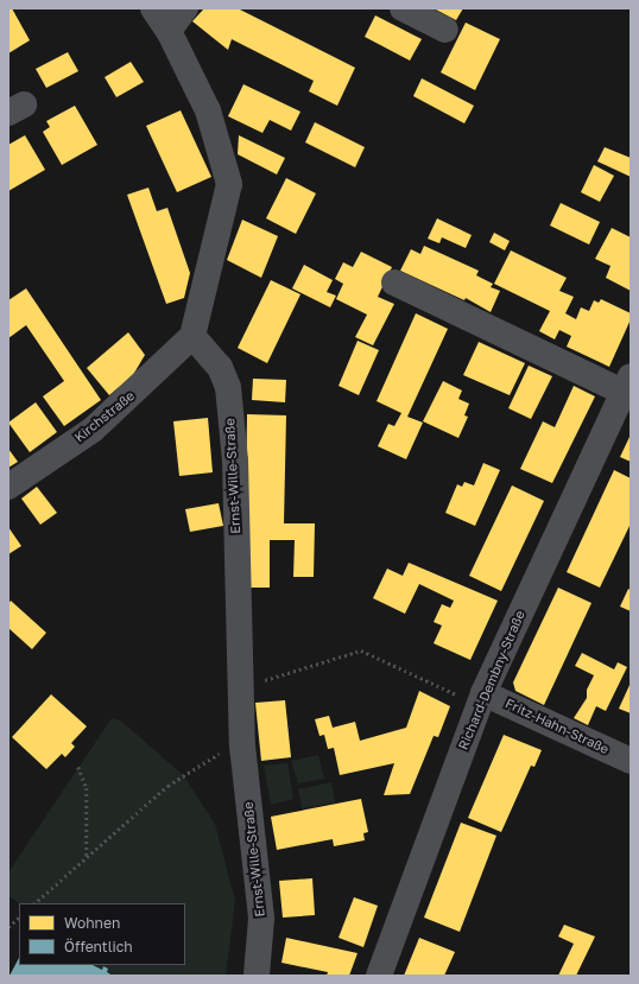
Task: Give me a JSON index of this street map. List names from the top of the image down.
{
  "streets": {
    "street": [
      "Kirchstraße",
      "Ernst-Wille-Straße",
      "Richard-Dembny-Straße",
      "Fritz-Hahn-Straße"
    ]
  },
  "crossings": [
    ["Kirchstraße", "Ernst-Wille-Straße"],
    ["Richard-Dembny-Straße", "Fritz-Hahn-Straße"]
  ],
  "legend": ["Wohnen", "Öffentlich"]
}
